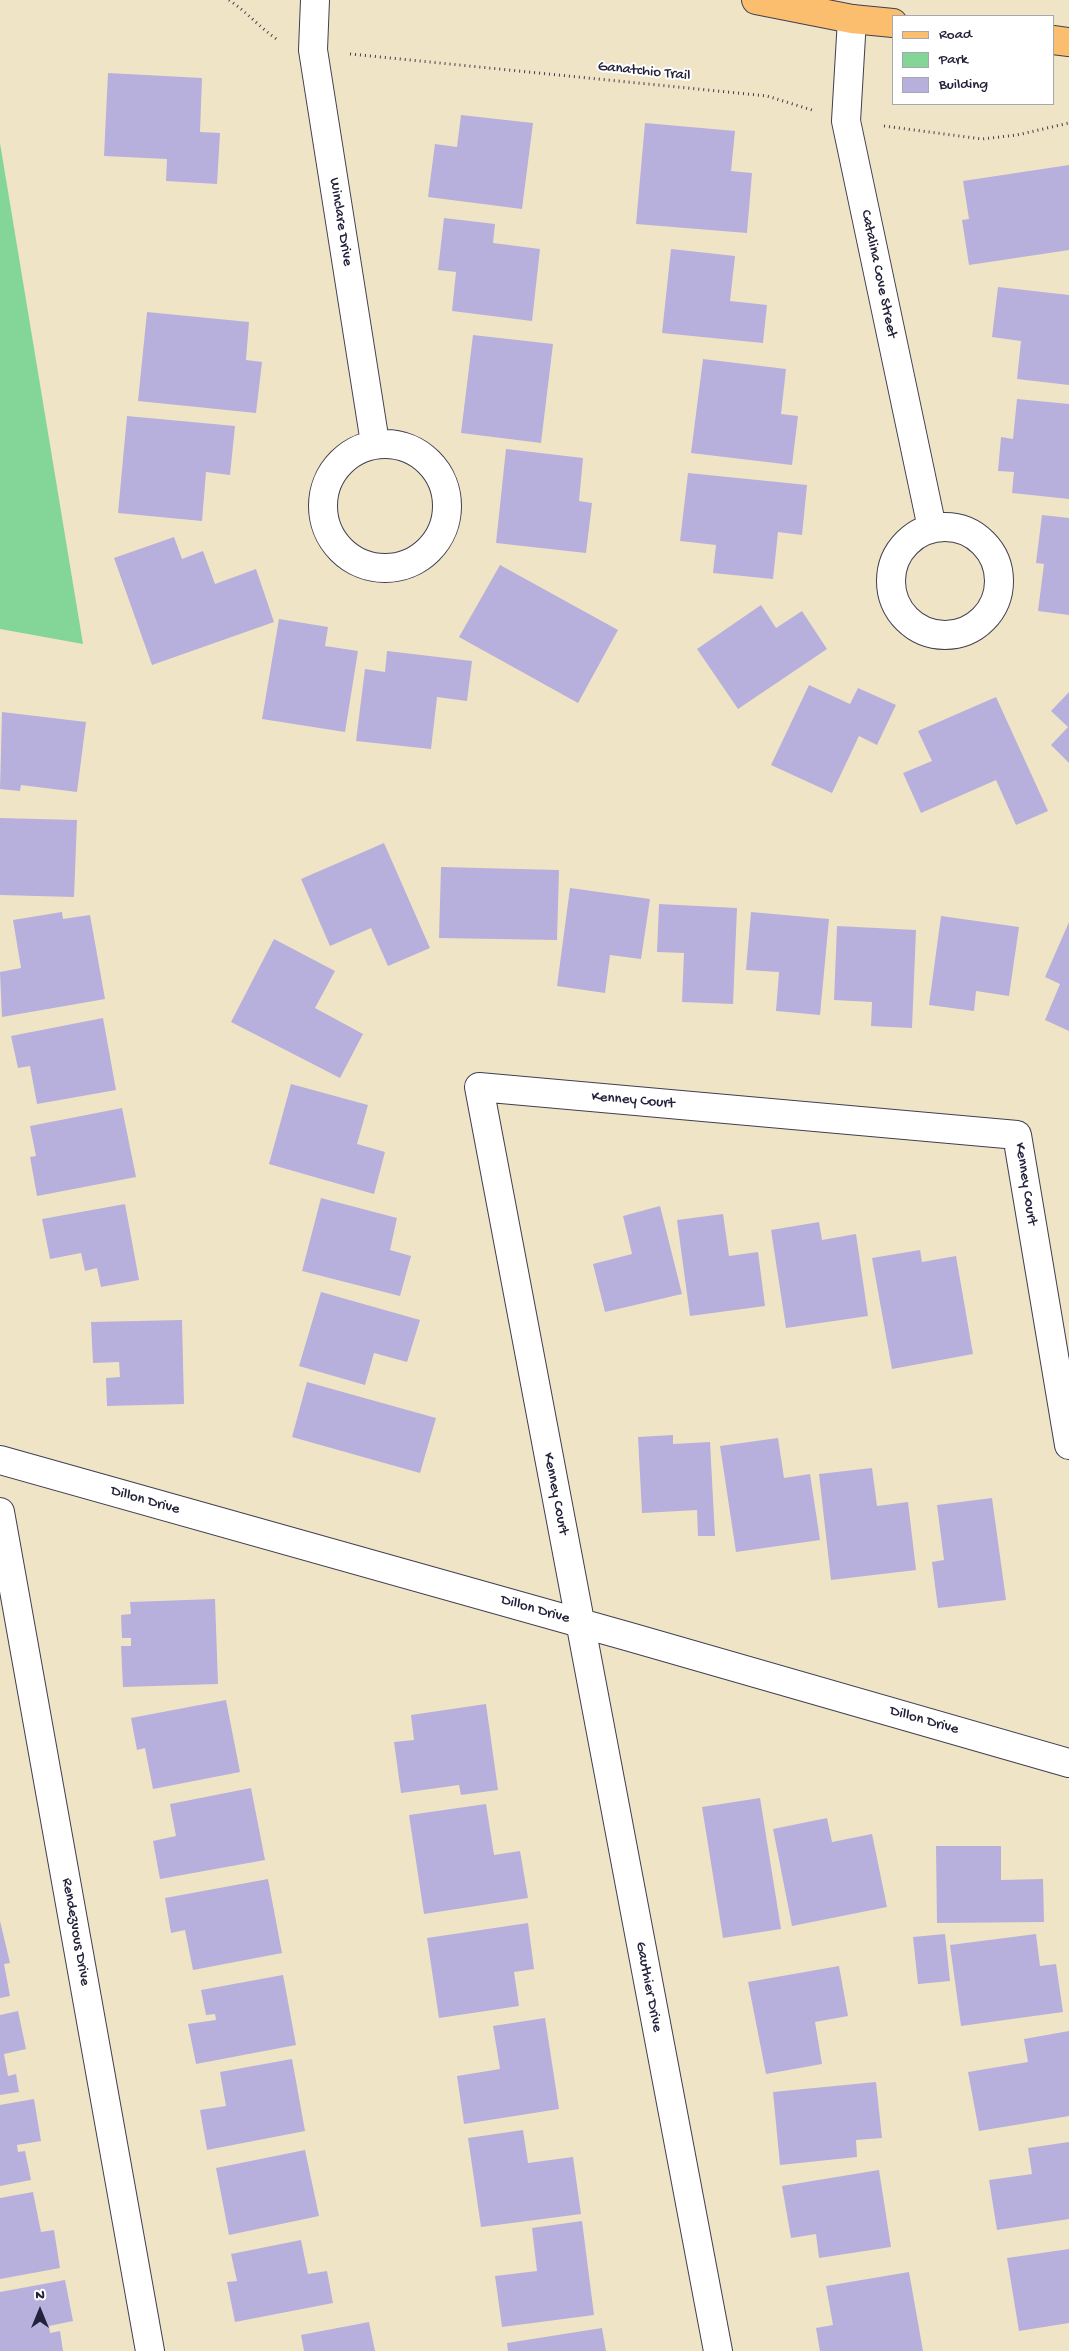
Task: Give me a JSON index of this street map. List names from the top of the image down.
{
  "streets": {
    "street": [
      "Winclare Drive",
      "Catalina Cove Street",
      "Kenney Court",
      "Dillon Drive",
      "Rendezvous Drive",
      "Gauthier Drive"
    ],
    "path": ["Ganatchio Trail"]
  },
  "crossings": [
    ["Ganatchio Trail", "Winclare Drive"],
    ["Ganatchio Trail", "Catalina Cove Street"],
    ["Kenney Court", "Dillon Drive"],
    ["Kenney Court", "Gauthier Drive"],
    ["Dillon Drive", "Gauthier Drive"]
  ],
  "legend": ["Road", "Park", "Building"],
  "north": "top"
}
